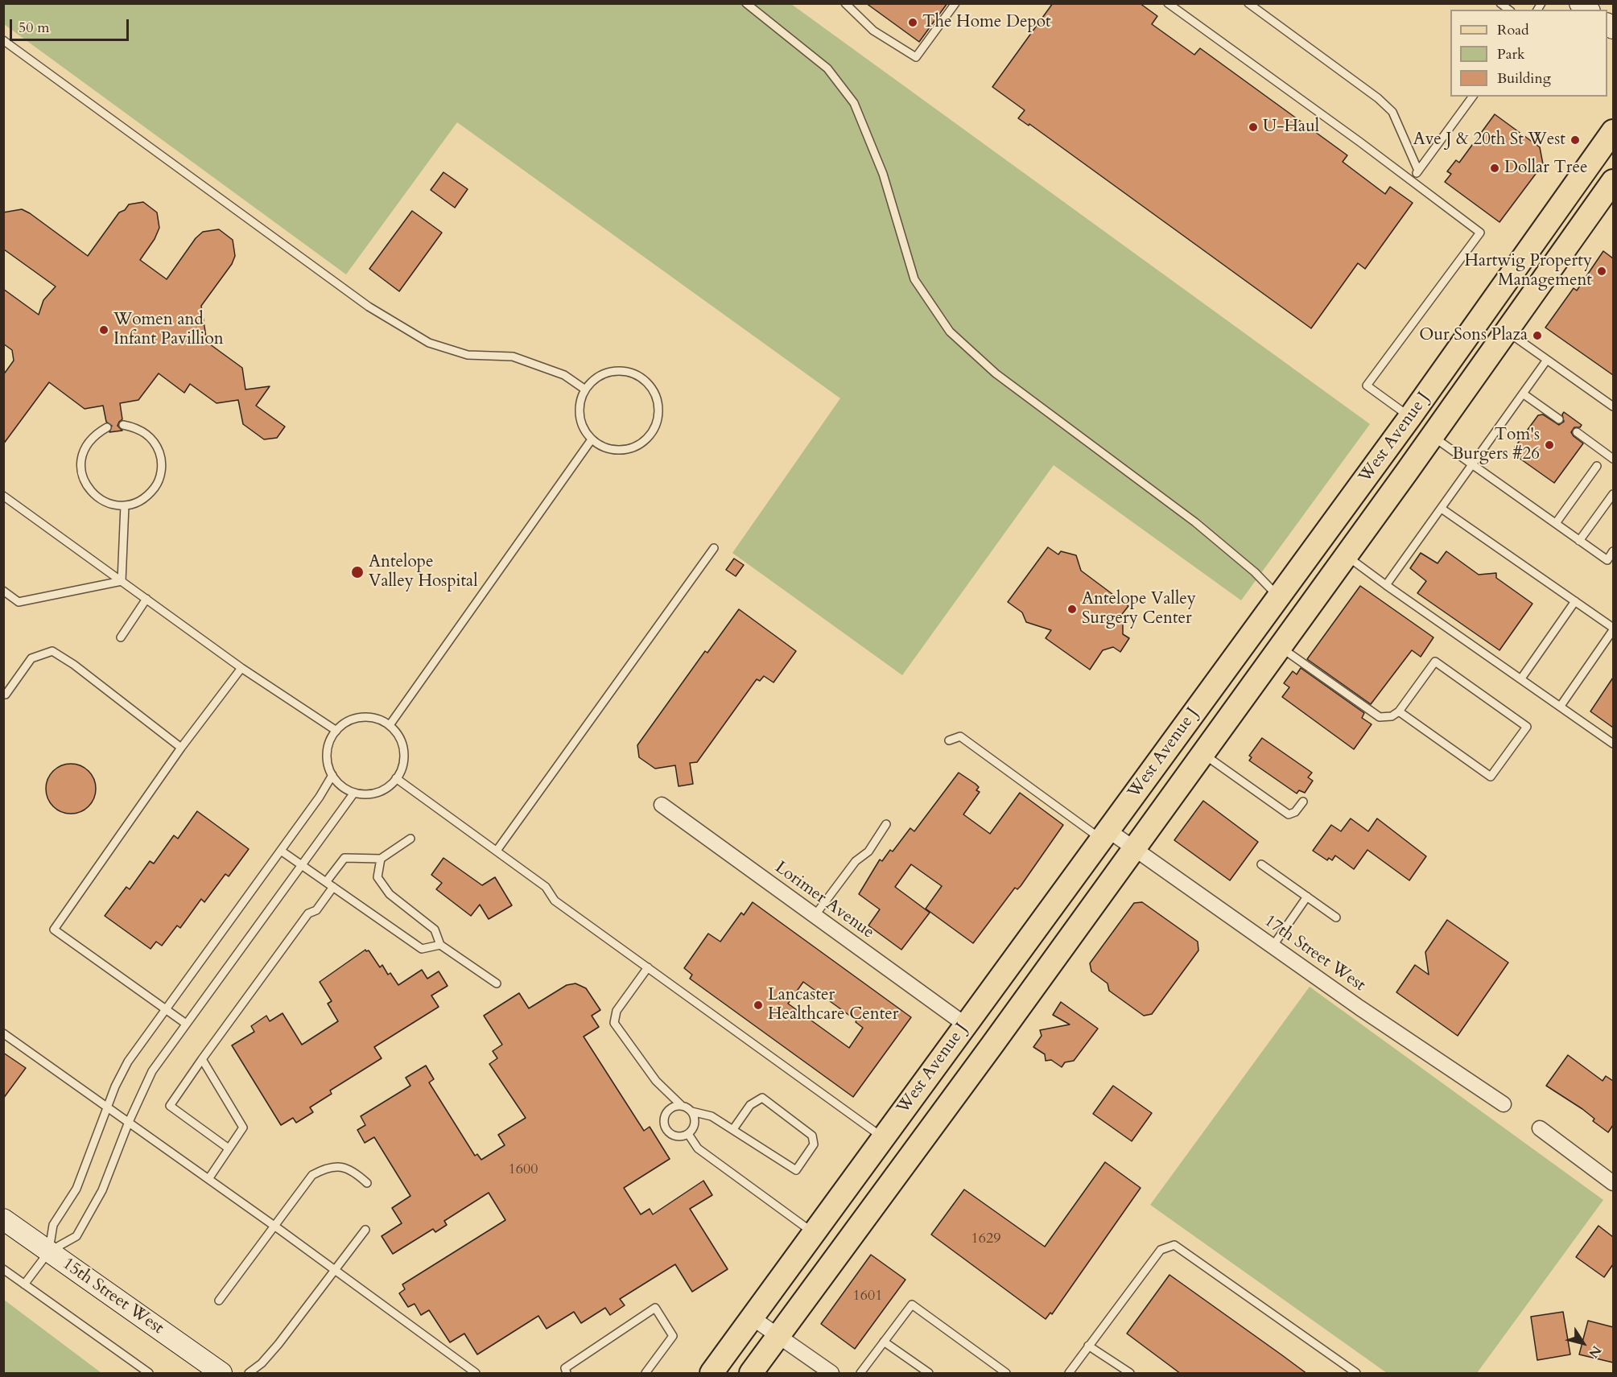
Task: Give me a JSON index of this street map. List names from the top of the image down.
{
  "streets": {
    "main road": ["West Avenue J"],
    "street": ["Lorimer Avenue", "17th Street West", "15th Street West"]
  },
  "crossings": [
    ["West Avenue J", "Lorimer Avenue"],
    ["West Avenue J", "17th Street West"]
  ],
  "places": [
    "The Home Depot",
    "U-Haul",
    "Ave J & 20th St West",
    "Dollar Tree",
    "Hartwig Property Management",
    "Women and Infant Pavillion",
    "Our Sons Plaza",
    "Tom's Burgers #26",
    "Antelope Valley Hospital",
    "Antelope Valley Surgery Center",
    "Lancaster Healthcare Center"
  ],
  "house_numbers": ["1600", "1629", "1601"],
  "legend": ["Road", "Park", "Building"],
  "scale_bar": "50 m",
  "north": "bottom right"
}
